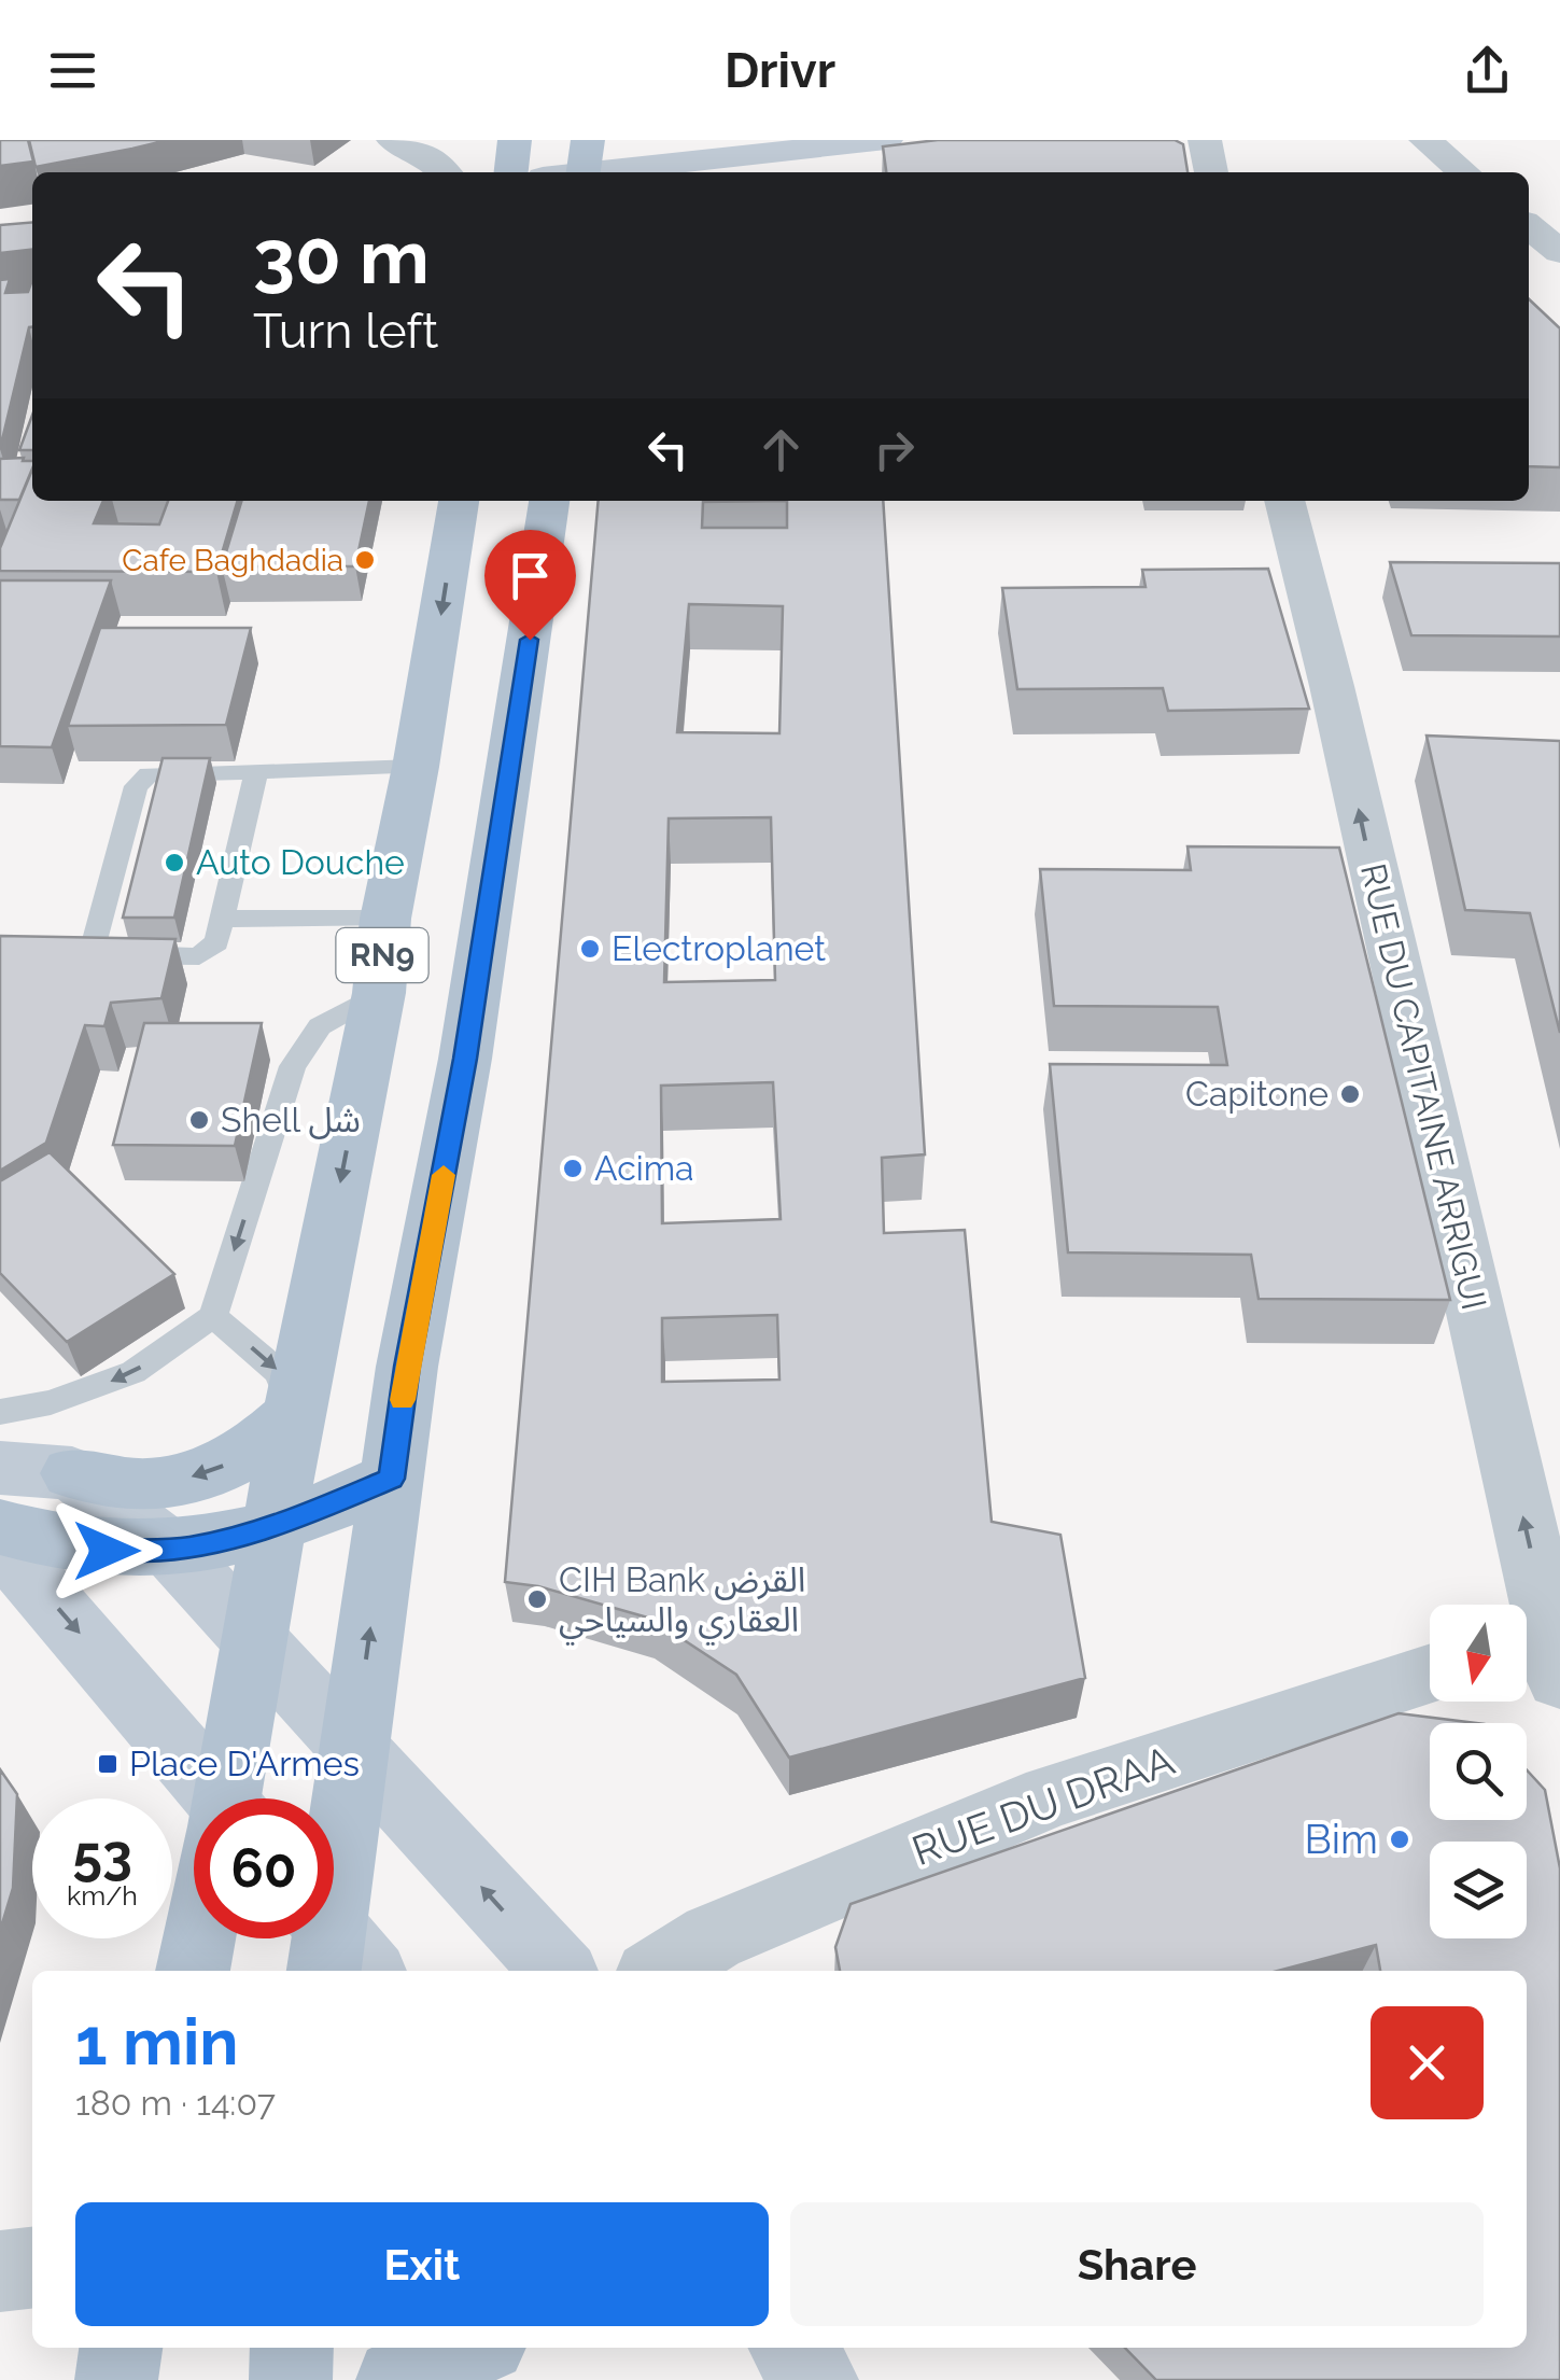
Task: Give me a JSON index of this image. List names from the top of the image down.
{
  "streets": {
    "main road": ["RN9"],
    "street": ["RUE DU CAPITAINE ARRIGUI", "RUE DU DRAA"]
  },
  "one_way": ["RUE DU CAPITAINE ARRIGUI"],
  "places": {
    "other": [
      "Cafe Baghdadia",
      "Auto Douche",
      "Electroplanet",
      "Capitone",
      "Shell شل",
      "Acima",
      "CIH Bank القرض العقاري والسياحي",
      "Bim"
    ],
    "transit": ["Place D'Armes"]
  },
  "north": "bottom",
  "page": {
    "header": "Drivr",
    "turn": ["30 m", "Turn left"],
    "speed": "53 km/h",
    "limit": "60",
    "heading": ["1 min", "180 m · 14:07"],
    "buttons": ["Exit", "Share"]
  }
}
